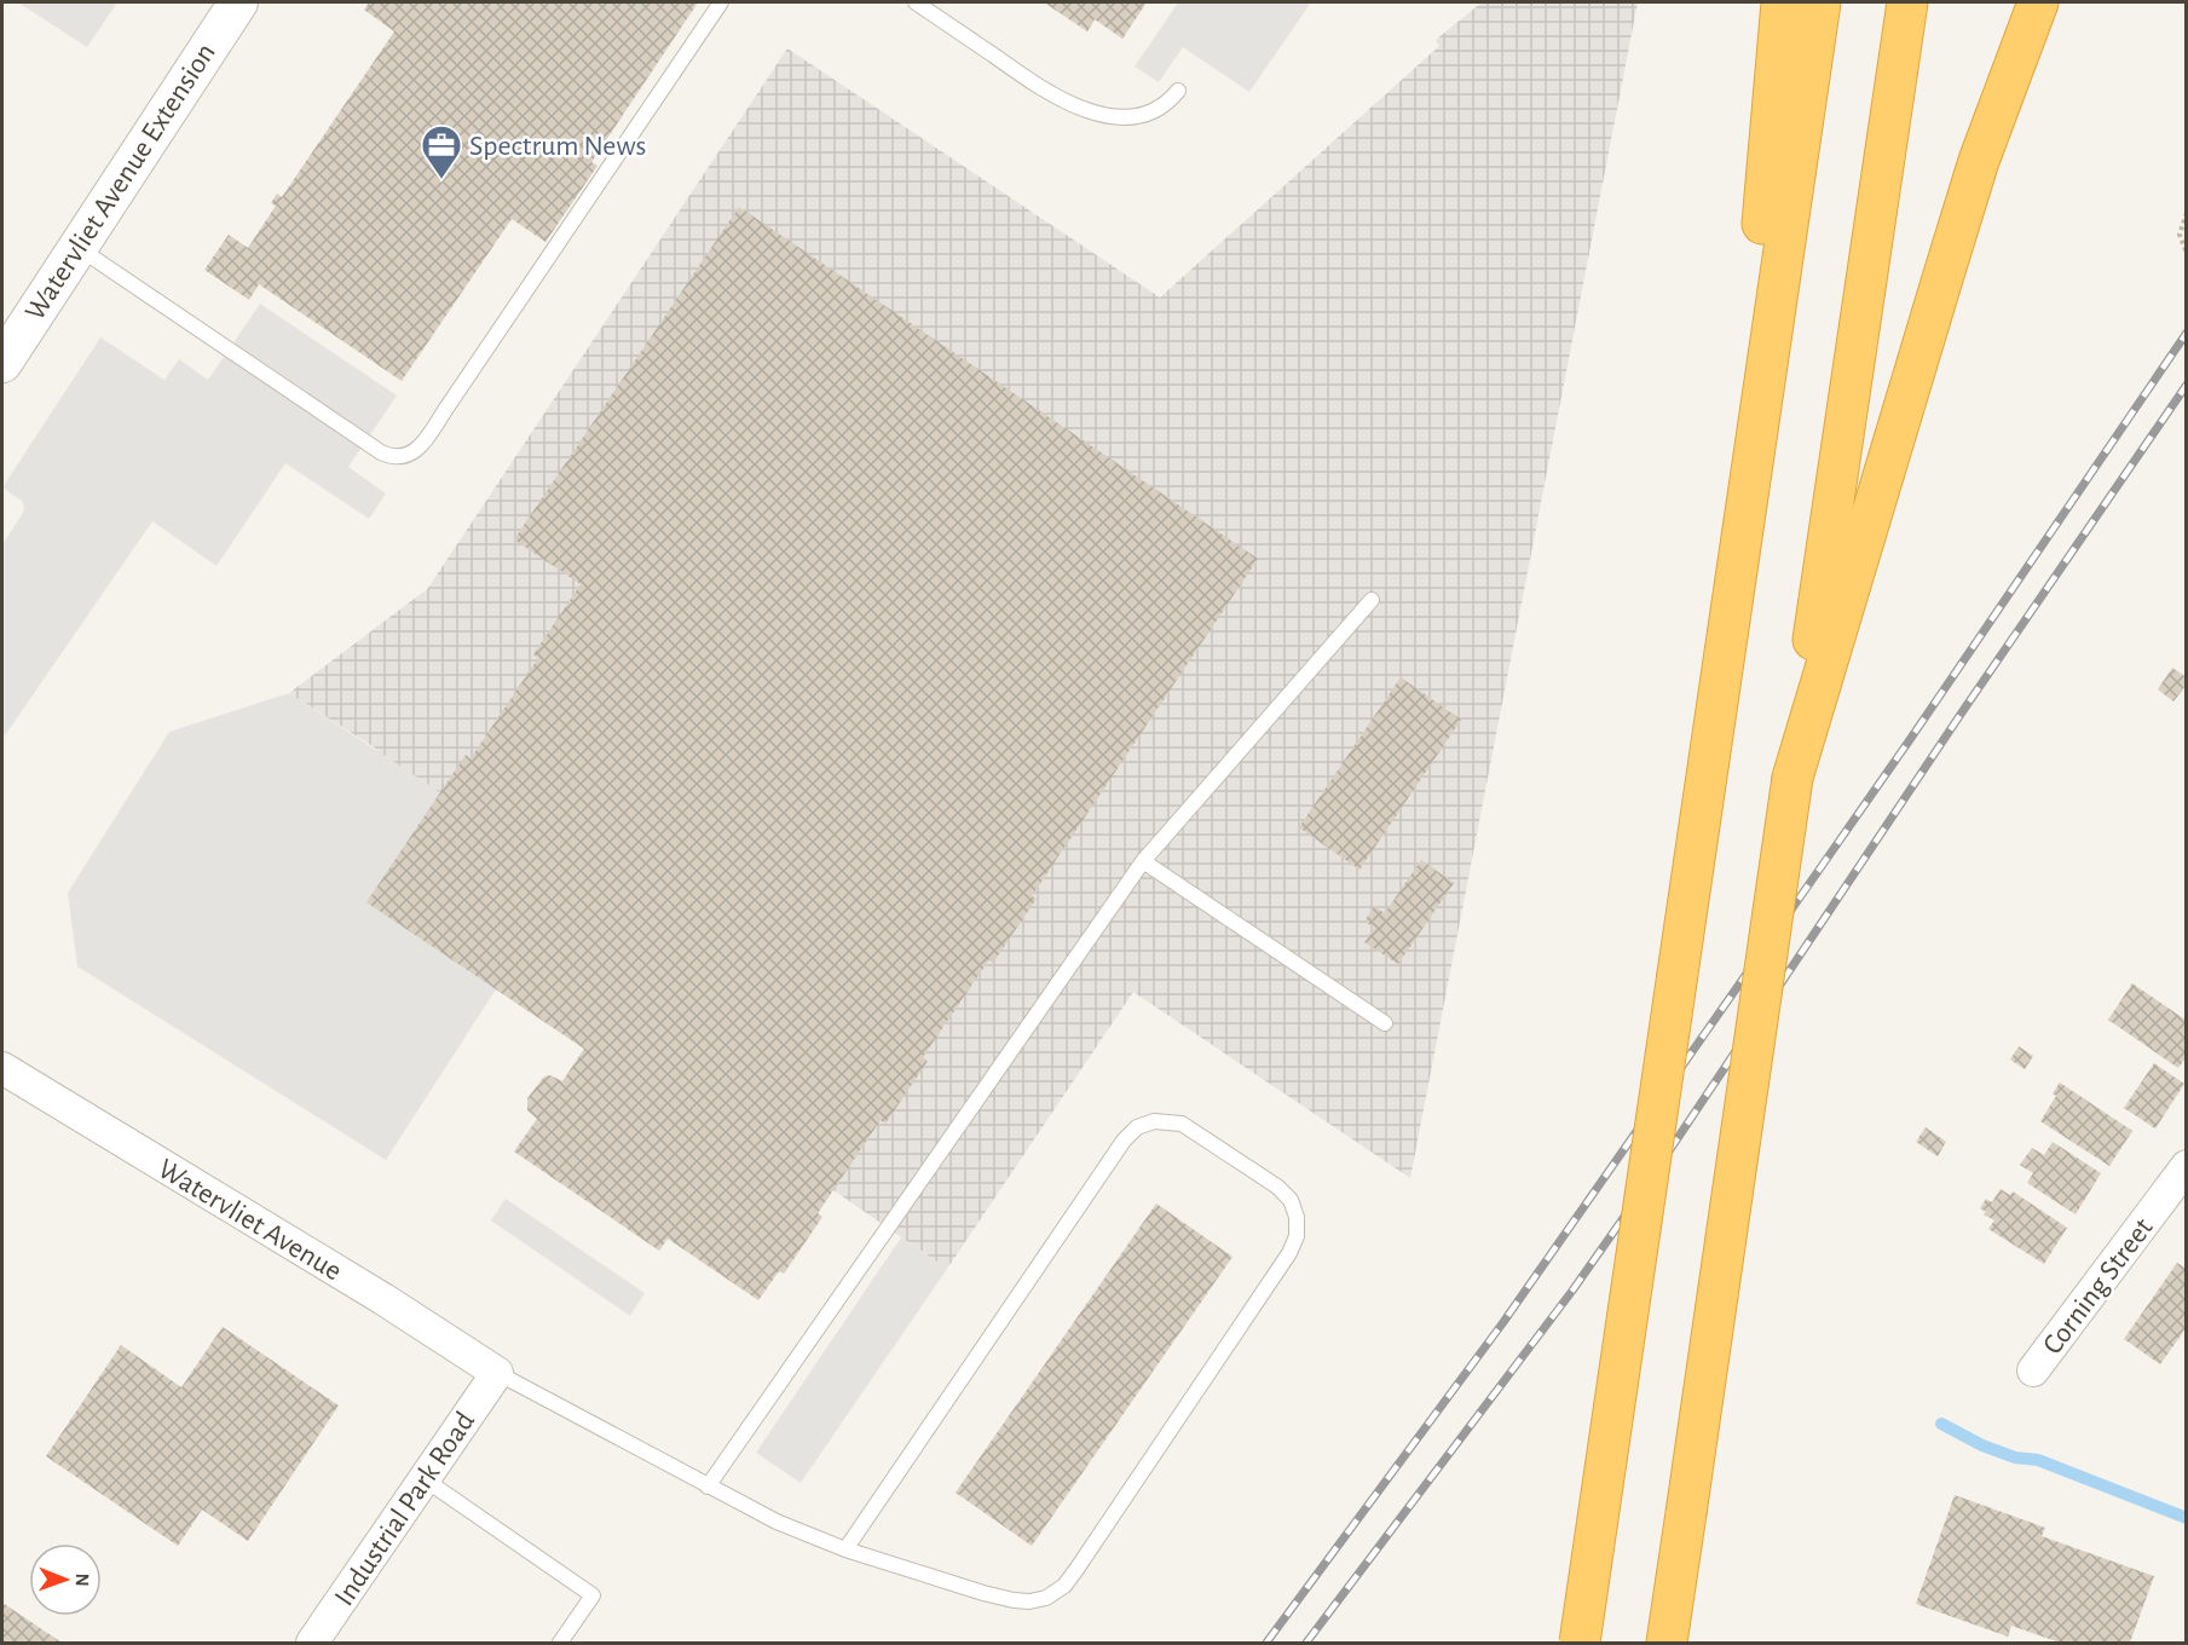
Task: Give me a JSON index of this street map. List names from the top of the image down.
{
  "streets": {
    "street": [
      "Watervliet Avenue Extension",
      "Watervliet Avenue",
      "Corning Street",
      "Industrial Park Road"
    ]
  },
  "crossings": [
    ["Watervliet Avenue", "Industrial Park Road"]
  ],
  "places": {
    "office": ["Spectrum News"]
  },
  "north": "right"
}
